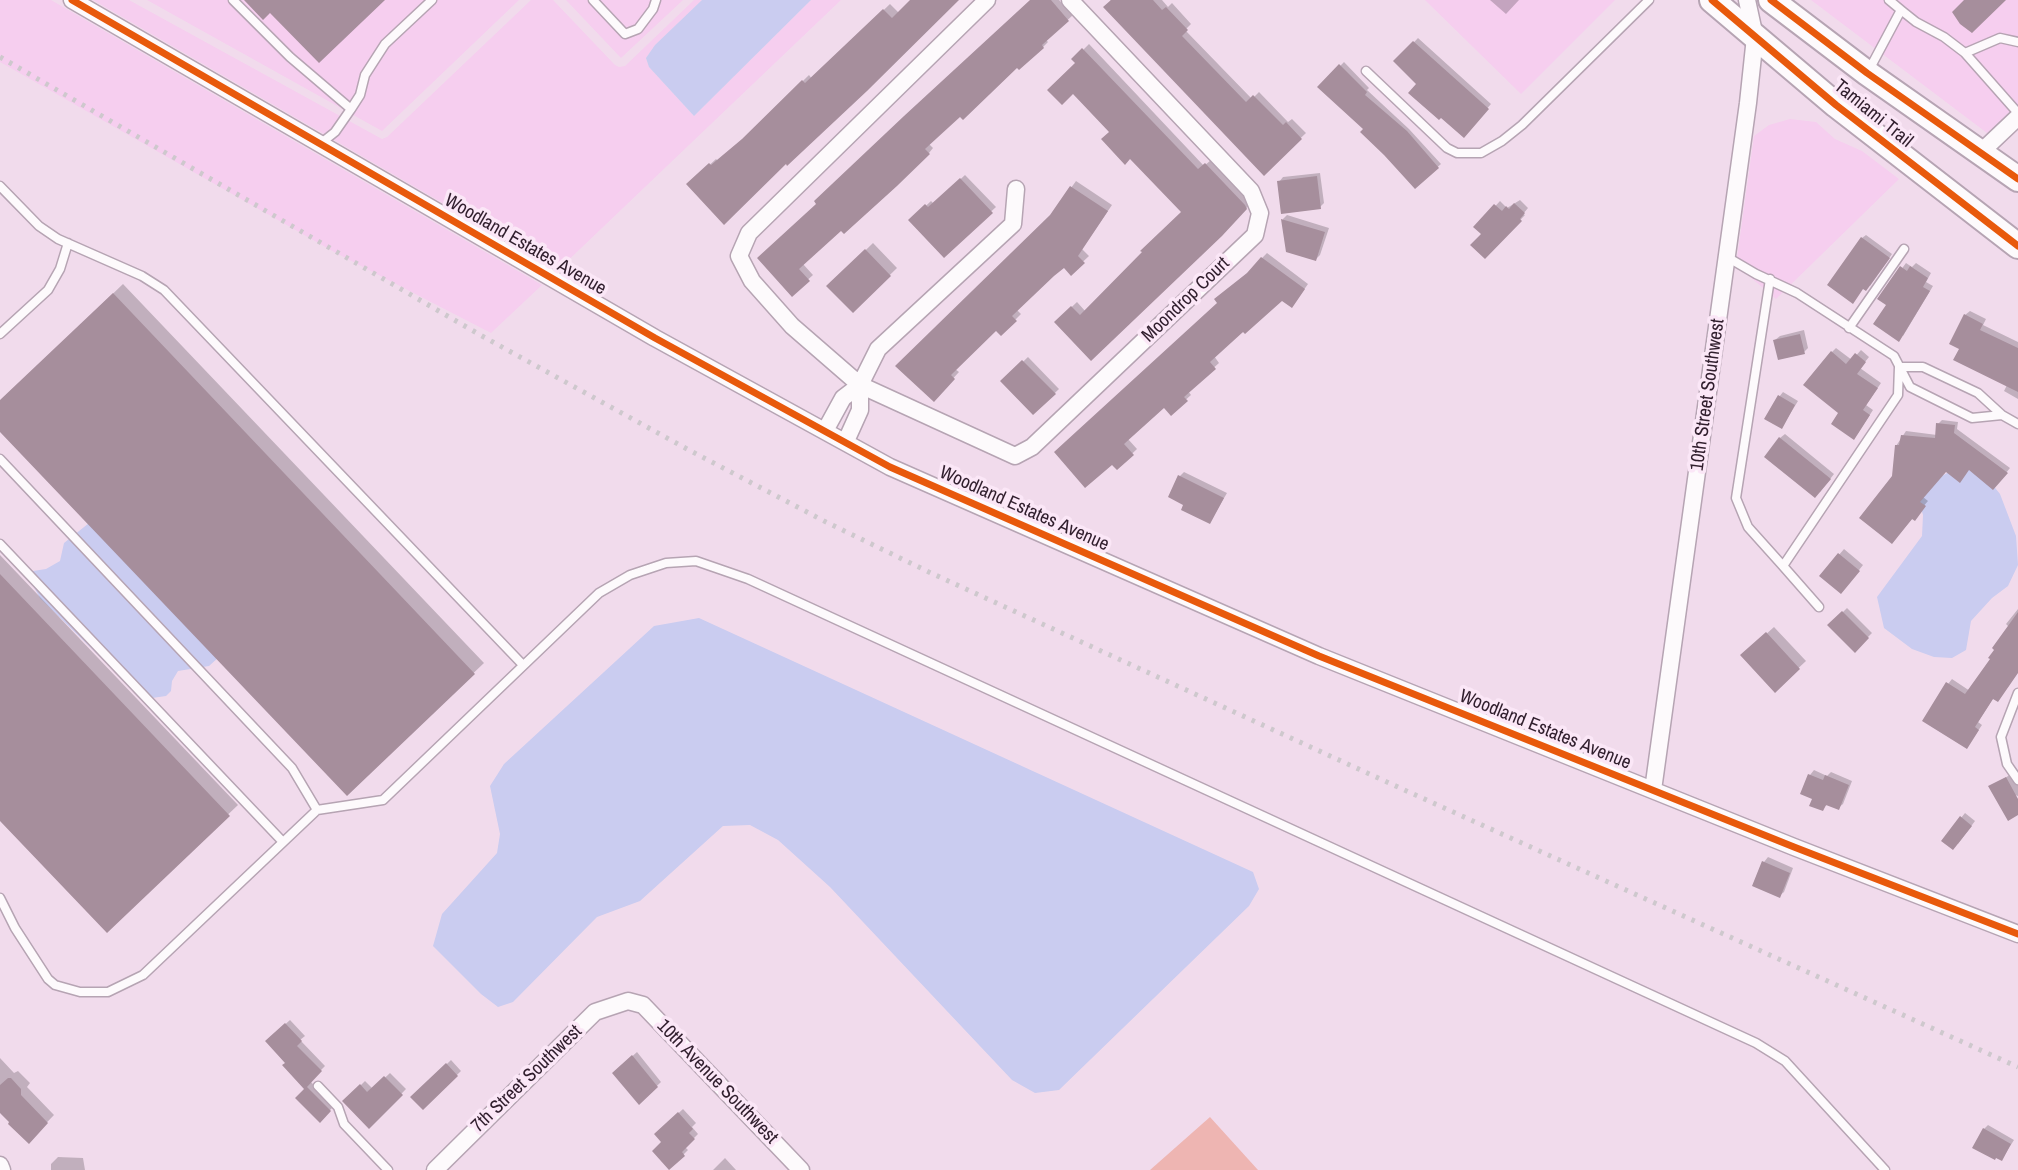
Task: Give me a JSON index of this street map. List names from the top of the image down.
{
  "streets": {
    "main road": ["Tamiami Trail"],
    "street": [
      "Woodland Estates Avenue",
      "Moondrop Court",
      "10th Street Southwest",
      "7th Street Southwest",
      "10th Avenue Southwest"
    ]
  },
  "crossings": [
    ["Tamiami Trail", "10th Street Southwest"],
    ["Woodland Estates Avenue", "10th Street Southwest"],
    ["7th Street Southwest", "10th Avenue Southwest"]
  ]
}
